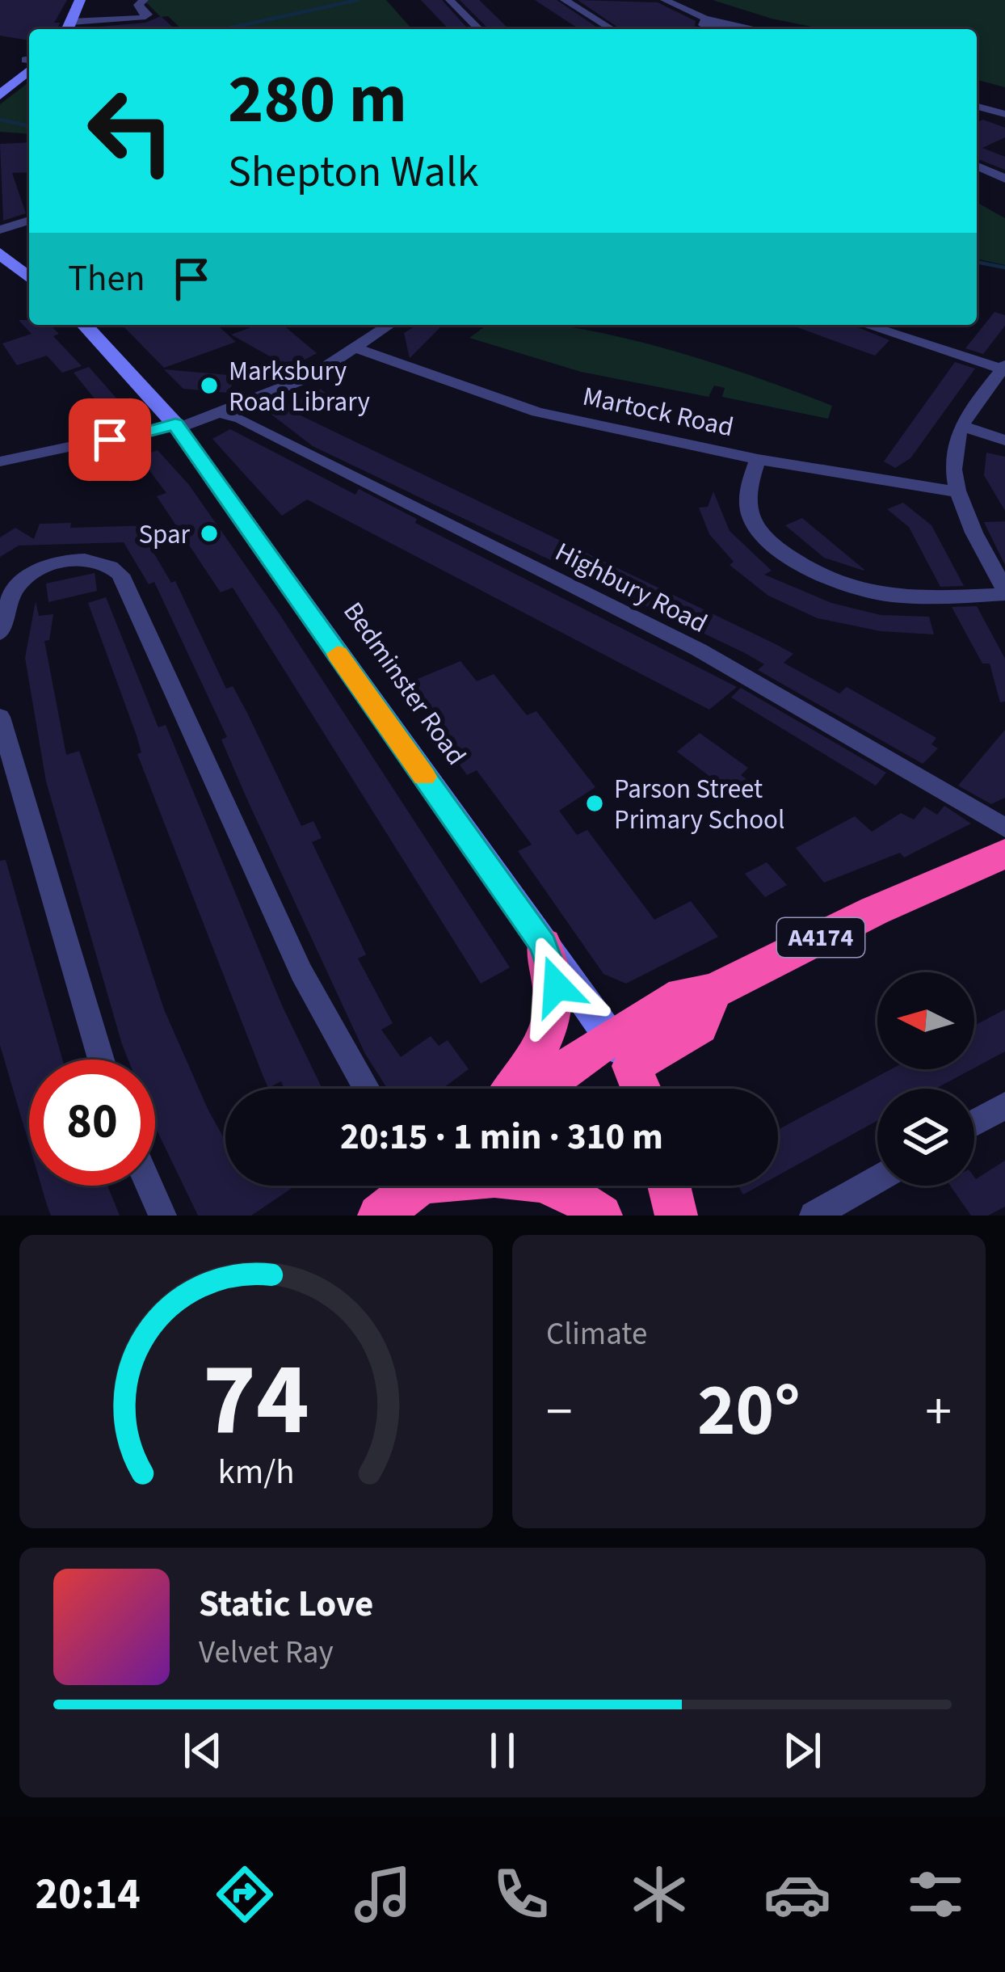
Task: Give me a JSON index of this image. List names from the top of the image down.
{
  "streets": {
    "highway": ["Bedminster Road", "A4174"],
    "street": ["Martock Road", "Highbury Road"]
  },
  "crossings": [
    ["Bedminster Road", "A4174"]
  ],
  "places": ["Marksbury Road Library", "Spar", "Parson Street Primary School"],
  "north": "left",
  "page": {
    "turn": ["280 m", "Shepton Walk"],
    "then": "Then",
    "limit": "80",
    "trip": "20:15 · 1 min · 310 m",
    "tile": "Climate",
    "heat": ["−", "20°", "+"],
    "song": ["Static Love", "Velvet Ray"],
    "tabs": "20:14",
    "gauge": ["74", "km/h"]
  }
}
